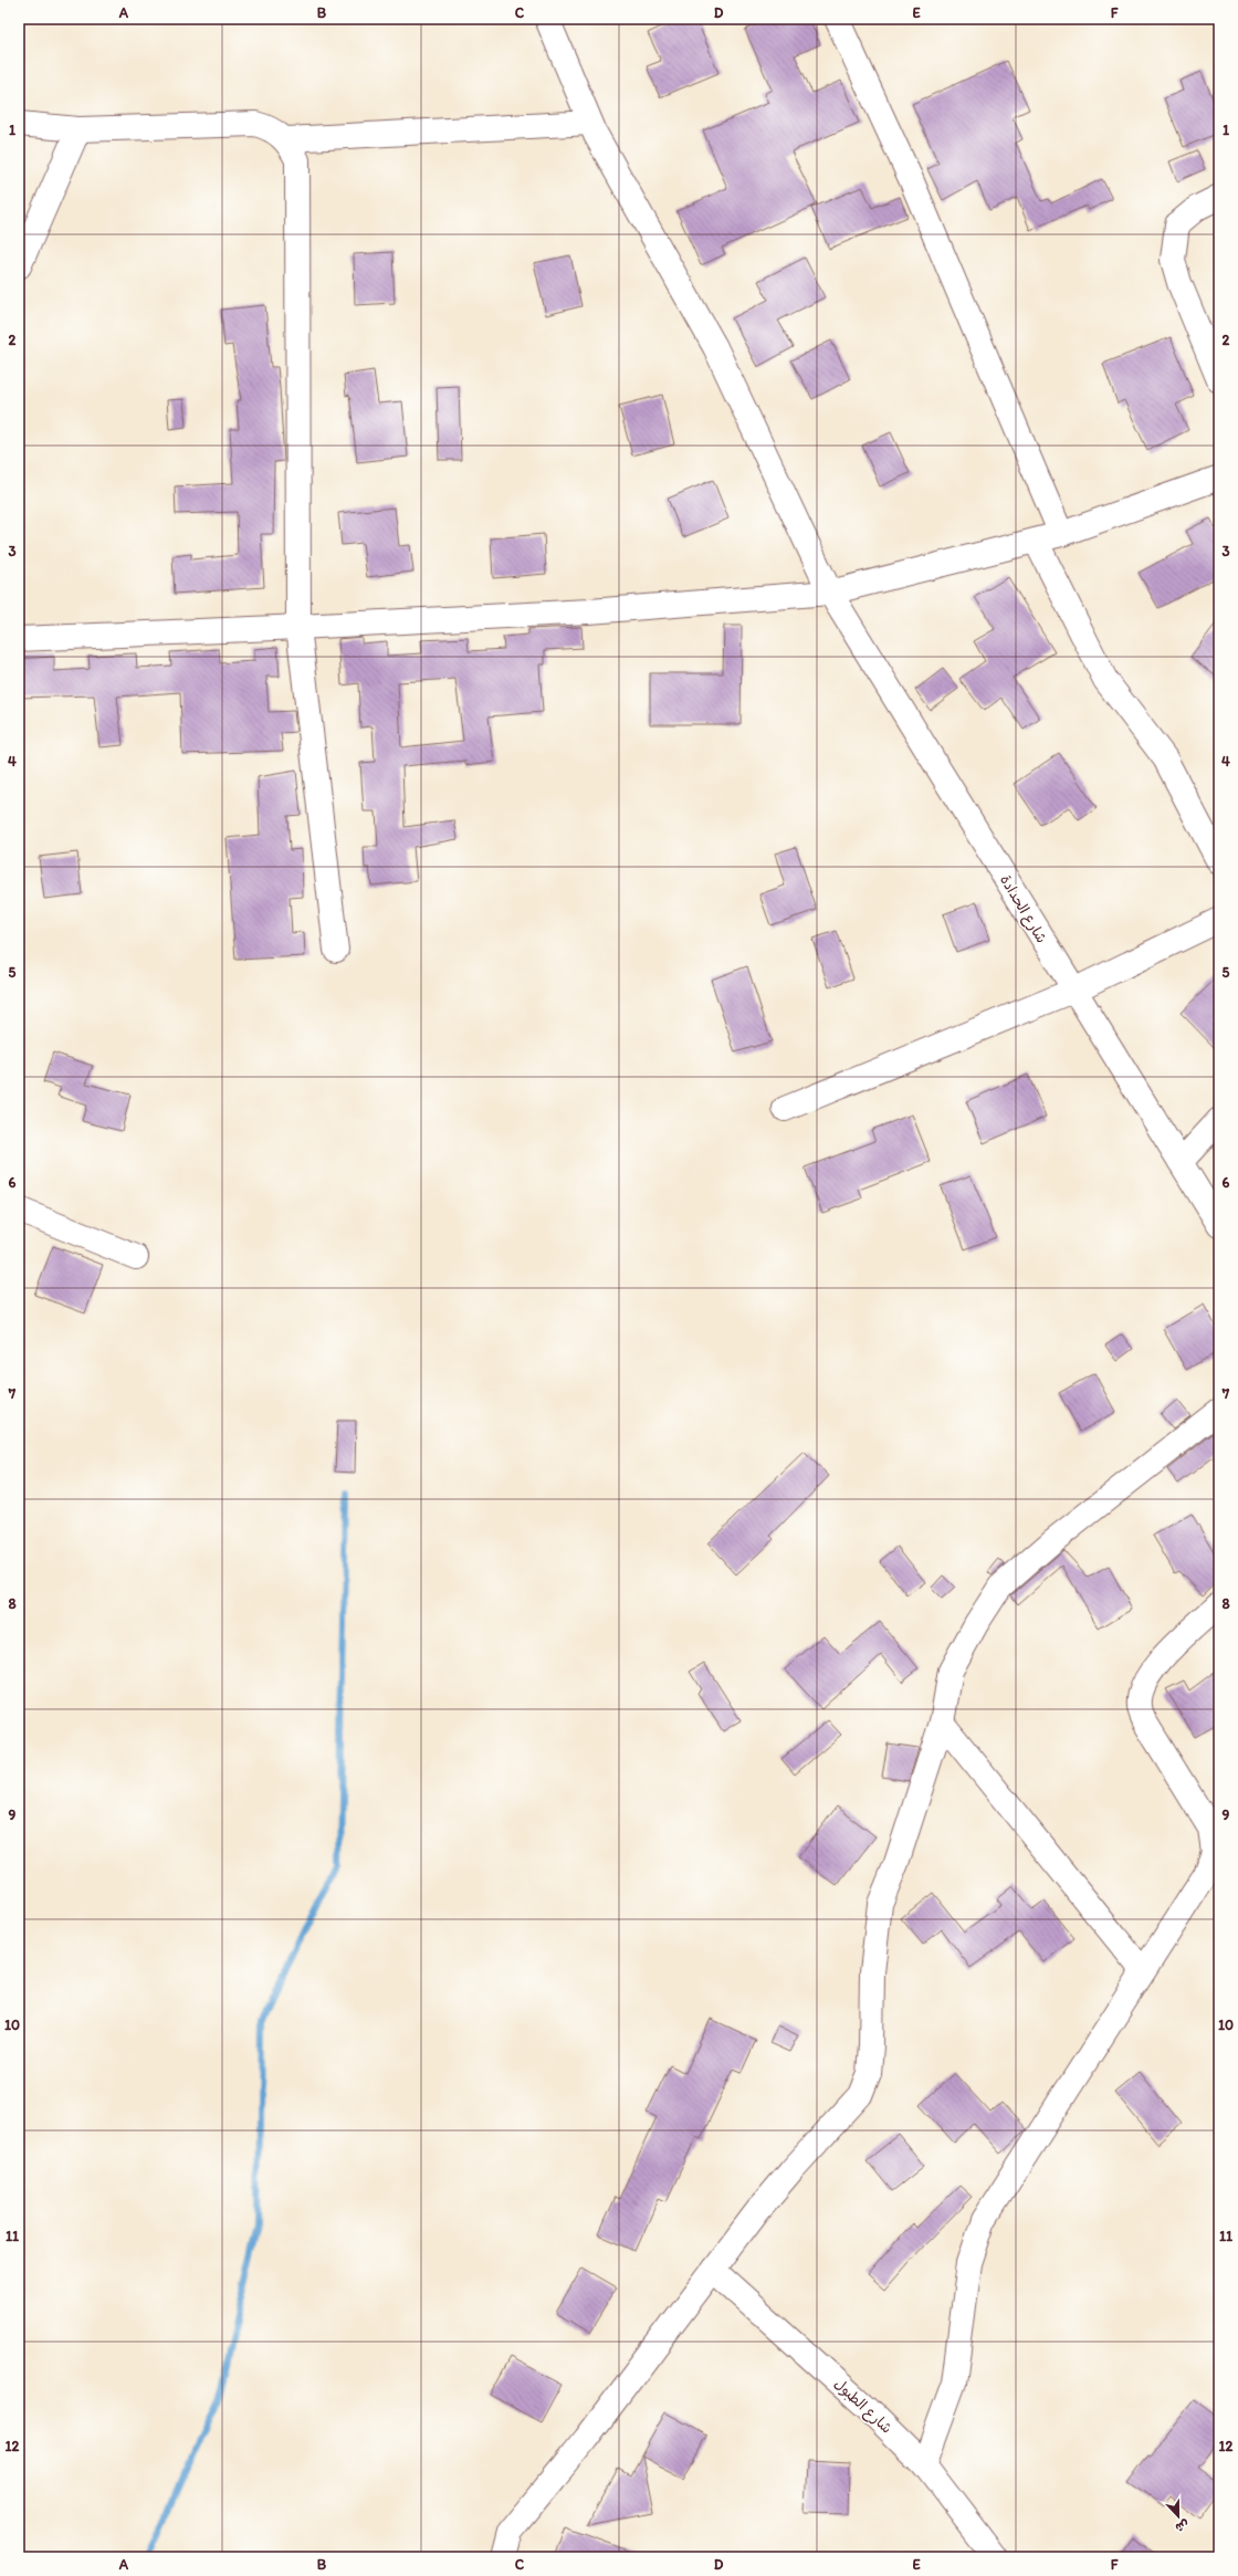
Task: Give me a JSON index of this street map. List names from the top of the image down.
{
  "streets": {
    "street": ["شارع الحدادة", "شارع الطبول"]
  },
  "north": "bottom",
  "grid": {
    "columns": [
      "A",
      "B",
      "C",
      "D",
      "E",
      "F"
    ],
    "rows": [
      "1",
      "2",
      "3",
      "4",
      "5",
      "6",
      "7",
      "8",
      "9",
      "10",
      "11",
      "12"
    ]
  }
}
